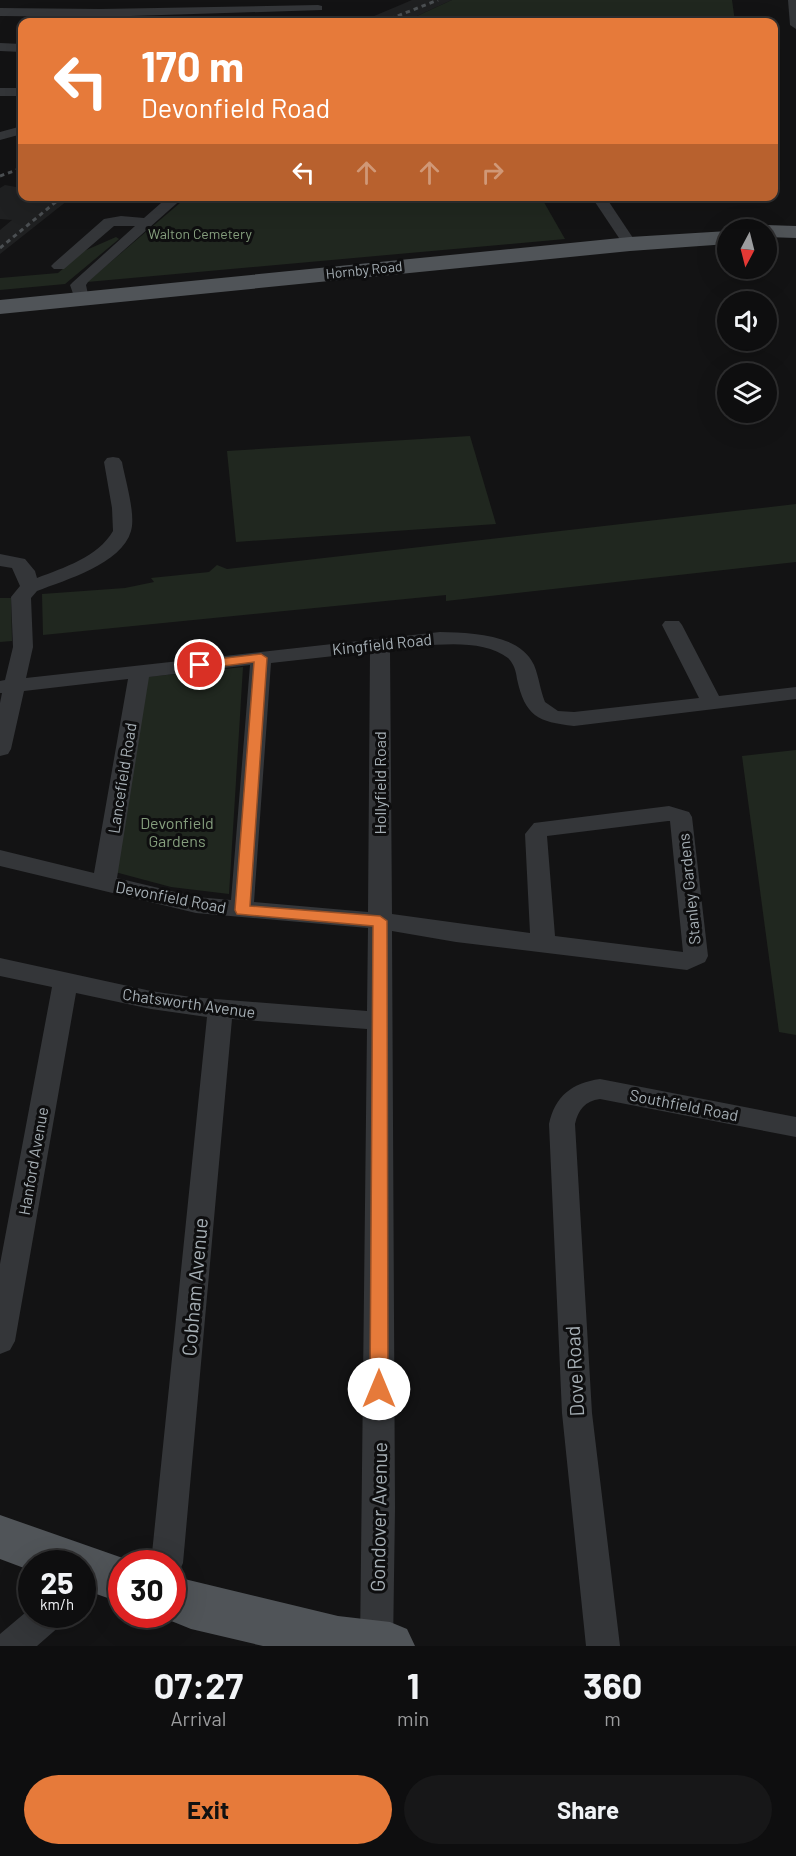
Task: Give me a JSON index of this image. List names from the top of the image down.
{
  "streets": {
    "main road": ["Hornby Road"],
    "street": [
      "Kingfield Road",
      "Lancefield Road",
      "Hollyfield Road",
      "Stanley Gardens",
      "Devonfield Road",
      "Chatsworth Avenue",
      "Southfield Road",
      "Hanford Avenue",
      "Cobham Avenue",
      "Dove Road",
      "Gondover Avenue"
    ]
  },
  "crossings": [
    ["Kingfield Road", "Lancefield Road"],
    ["Kingfield Road", "Hollyfield Road"],
    ["Lancefield Road", "Devonfield Road"],
    ["Hollyfield Road", "Stanley Gardens"],
    ["Hollyfield Road", "Devonfield Road"],
    ["Hollyfield Road", "Gondover Avenue"],
    ["Stanley Gardens", "Devonfield Road"],
    ["Stanley Gardens", "Gondover Avenue"],
    ["Devonfield Road", "Gondover Avenue"],
    ["Chatsworth Avenue", "Hanford Avenue"],
    ["Chatsworth Avenue", "Cobham Avenue"],
    ["Chatsworth Avenue", "Gondover Avenue"],
    ["Southfield Road", "Dove Road"]
  ],
  "parks": ["Walton Cemetery", "Devonfield Gardens"],
  "north": "bottom",
  "page": {
    "turn": ["170 m", "Devonfield Road"],
    "speed": "25 km/h",
    "limit": "30",
    "eta": [
      "07:27",
      "Arrival",
      "1",
      "min",
      "360",
      "m"
    ],
    "buttons": ["Exit", "Share"]
  }
}
